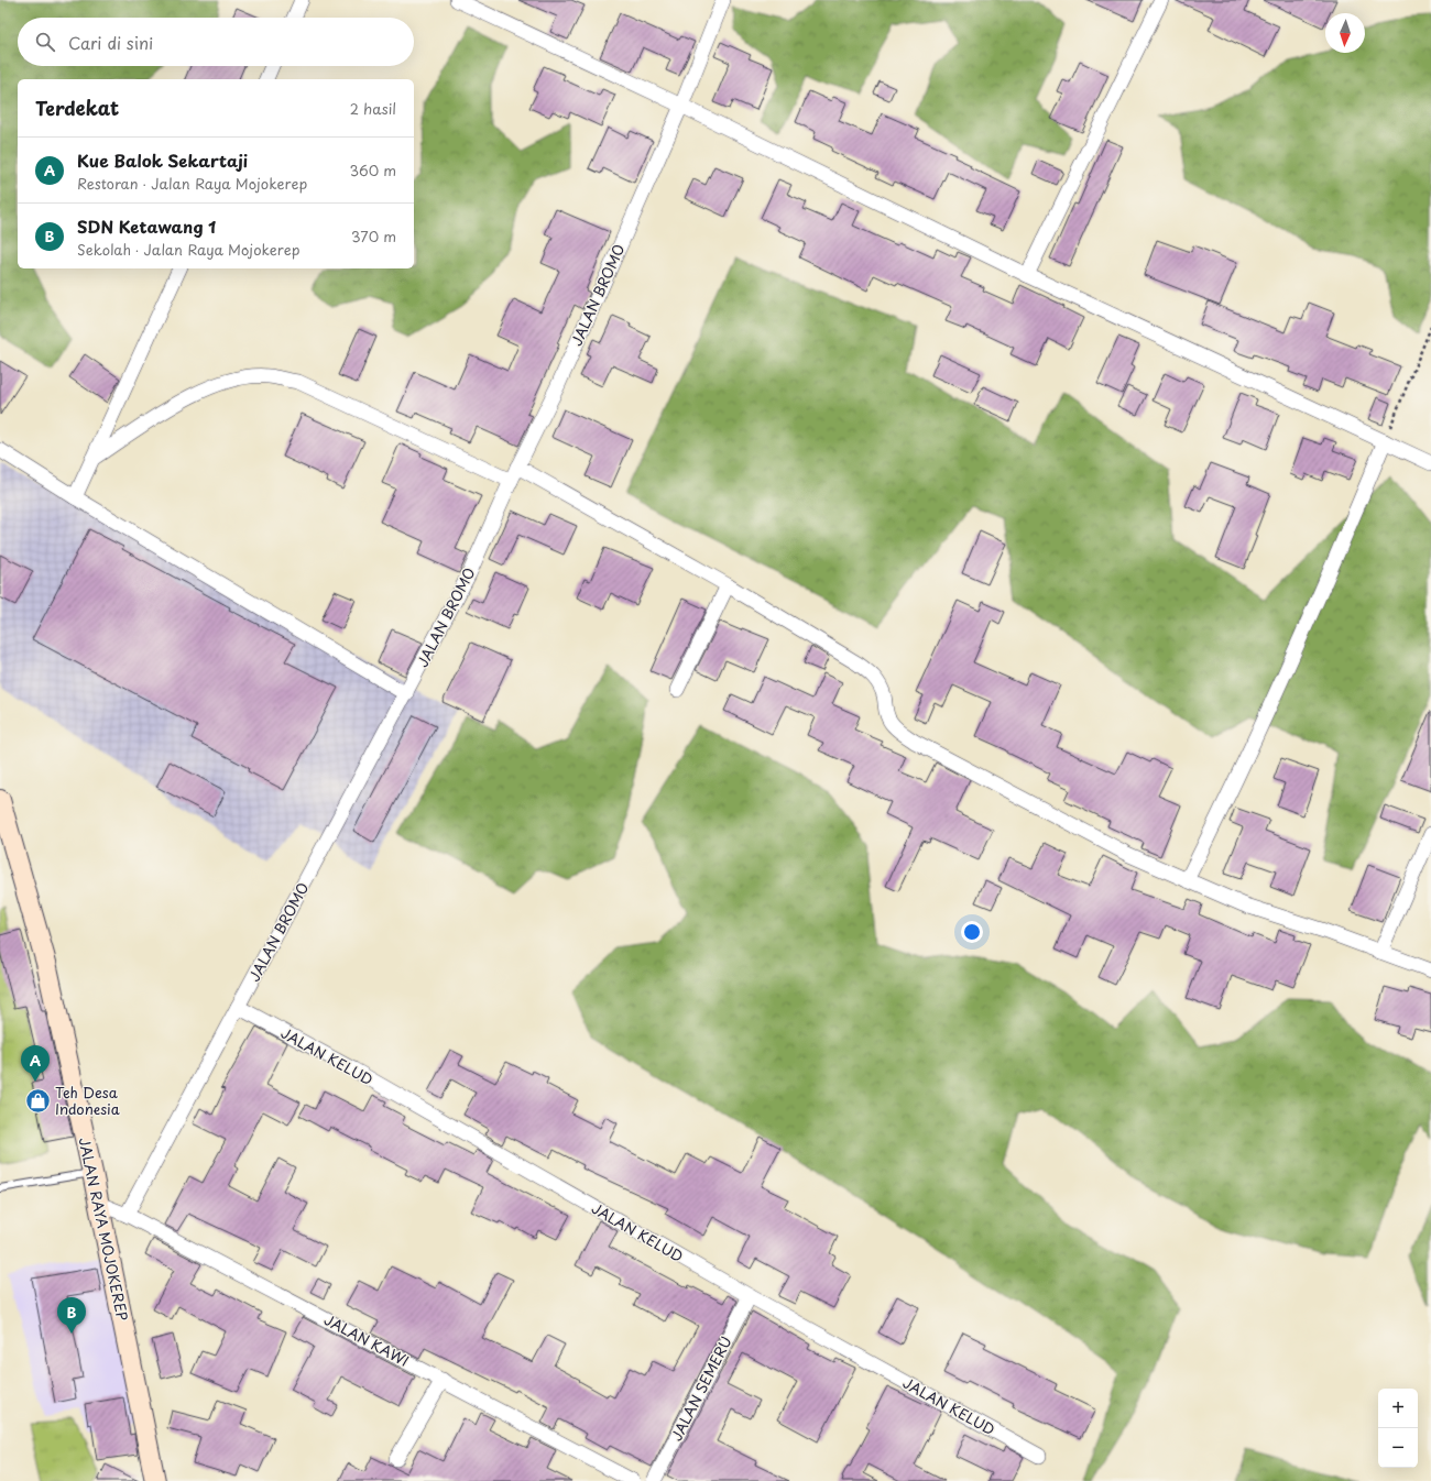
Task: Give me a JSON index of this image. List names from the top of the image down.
{
  "streets": {
    "main road": ["JALAN RAYA MOJOKEREP"],
    "street": [
      "JALAN BROMO",
      "JALAN KELUD",
      "JALAN KAWI",
      "JALAN SEMERU"
    ]
  },
  "crossings": [
    ["JALAN BROMO", "JALAN KELUD"],
    ["JALAN BROMO", "JALAN KAWI"],
    ["JALAN KELUD", "JALAN SEMERU"],
    ["JALAN RAYA MOJOKEREP", "JALAN KAWI"]
  ],
  "places": {
    "shop": ["Teh Desa Indonesia"]
  },
  "north": "bottom",
  "page": {
    "search": "Cari di sini",
    "heading": ["Terdekat", "2 hasil"],
    "list": [
      {
        "mark": "A",
        "name": "Kue Balok Sekartaji",
        "note": "Restoran · Jalan Raya Mojokerep",
        "value": "360 m"
      },
      {
        "mark": "B",
        "name": "SDN Ketawang 1",
        "note": "Sekolah · Jalan Raya Mojokerep",
        "value": "370 m"
      }
    ],
    "pins": ["A", "B"],
    "map_buttons": ["+", "−"]
  }
}
